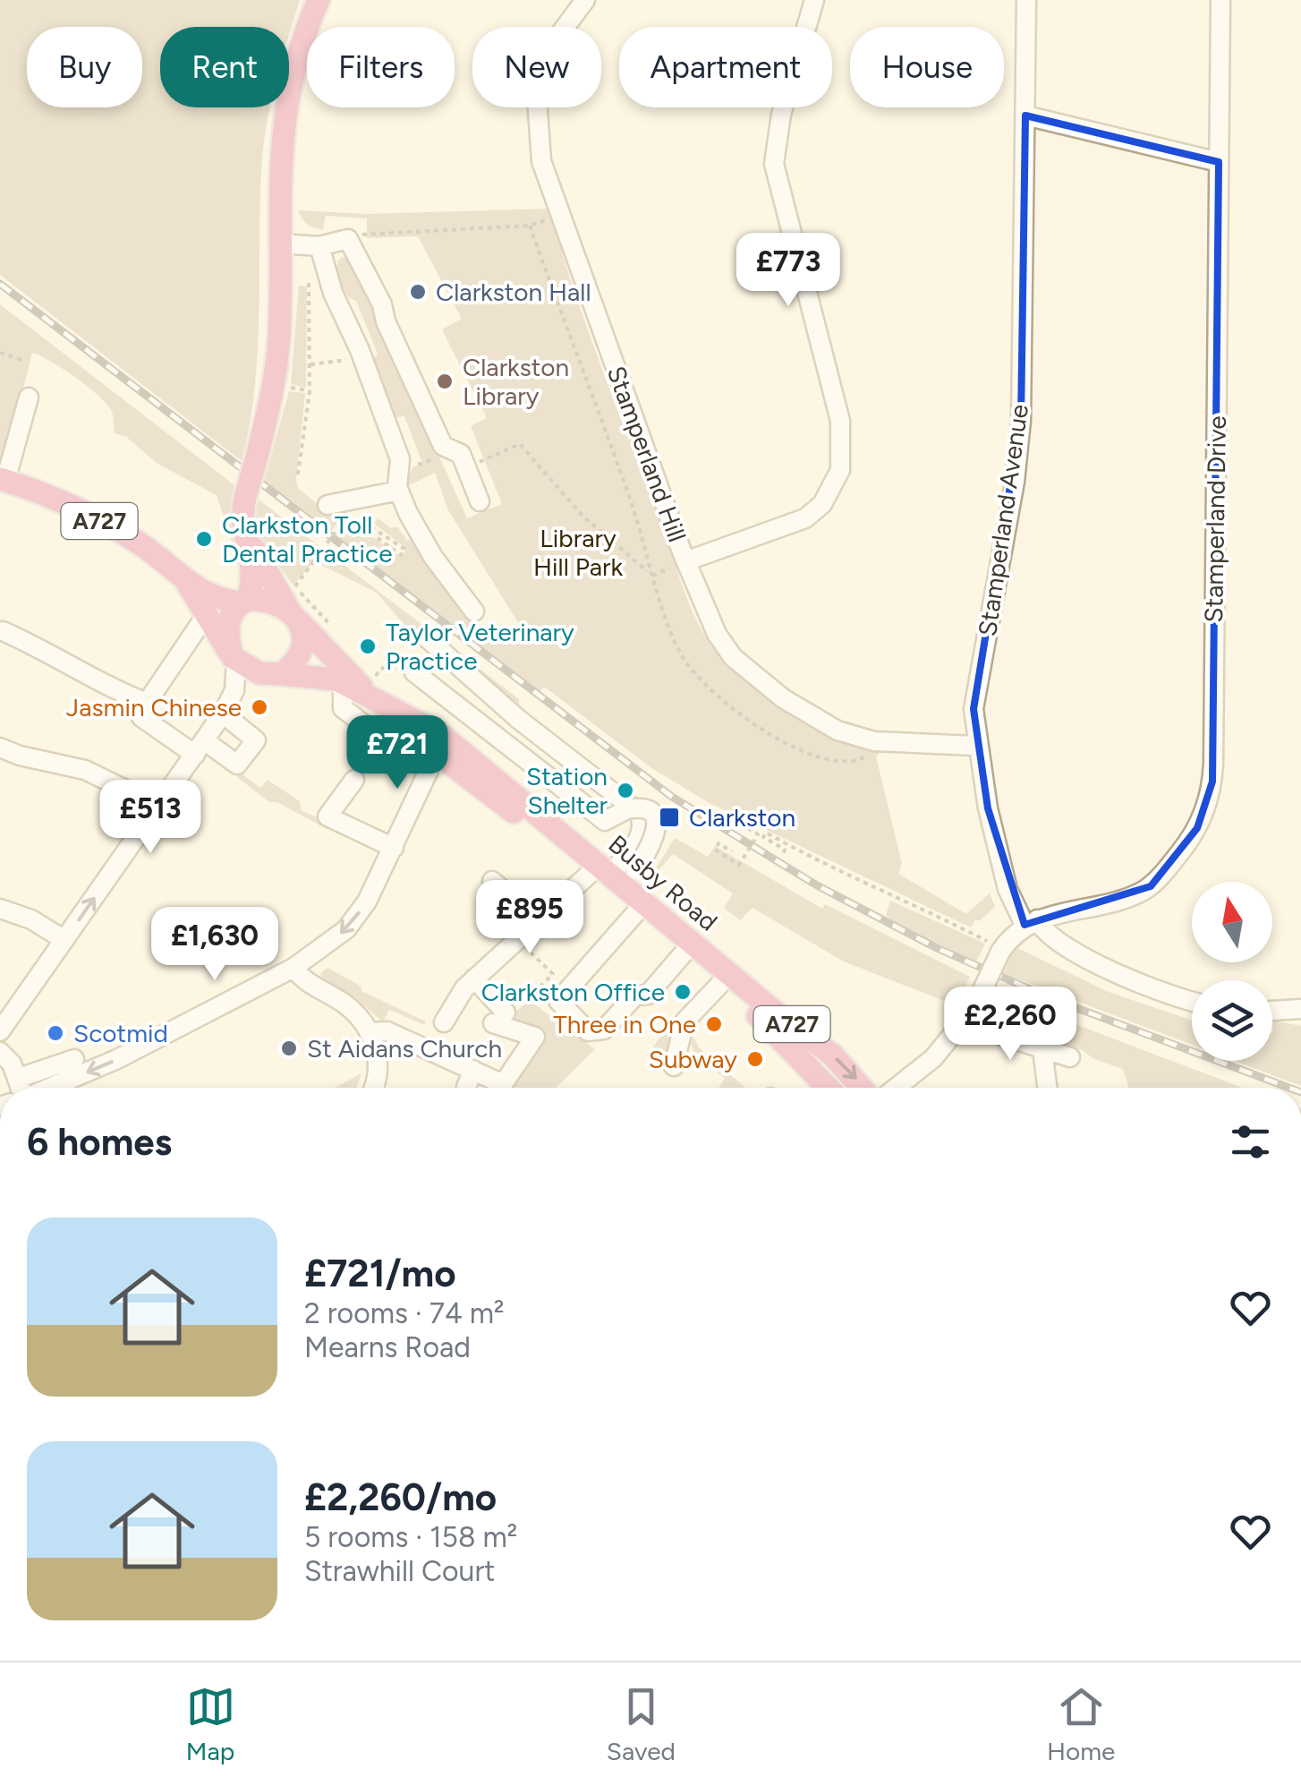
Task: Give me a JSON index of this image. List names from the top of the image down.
{
  "streets": {
    "main road": ["A727", "Busby Road"],
    "street": ["Stamperland Hill", "Stamperland Drive", "Stamperland Avenue"]
  },
  "crossings": [
    ["Stamperland Hill", "Stamperland Avenue"],
    ["Stamperland Drive", "Stamperland Avenue"],
    ["A727", "Busby Road"]
  ],
  "parks": ["Library Hill Park"],
  "places": {
    "other": [
      "Clarkston Hall",
      "Clarkston Library",
      "Clarkston Toll Dental Practice",
      "Taylor Veterinary Practice",
      "Jasmin Chinese",
      "Station Shelter",
      "Clarkston Office",
      "Three in One",
      "Scotmid",
      "St Aidans Church",
      "Subway"
    ],
    "transit": ["Clarkston"]
  },
  "north": "top",
  "page": {
    "chip": [
      "Buy",
      "Rent",
      "Filters",
      "New",
      "Apartment",
      "House"
    ],
    "price": [
      "£773",
      "£721",
      "£513",
      "£895",
      "£1,630",
      "£2,260"
    ],
    "heading": "6 homes",
    "list": [
      {
        "name": "£721/mo",
        "note": "2 rooms · 74 m² · Mearns Road"
      },
      {
        "name": "£2,260/mo",
        "note": "5 rooms · 158 m² · Strawhill Court"
      }
    ],
    "tabs": ["Map", "Saved", "Home"]
  }
}
